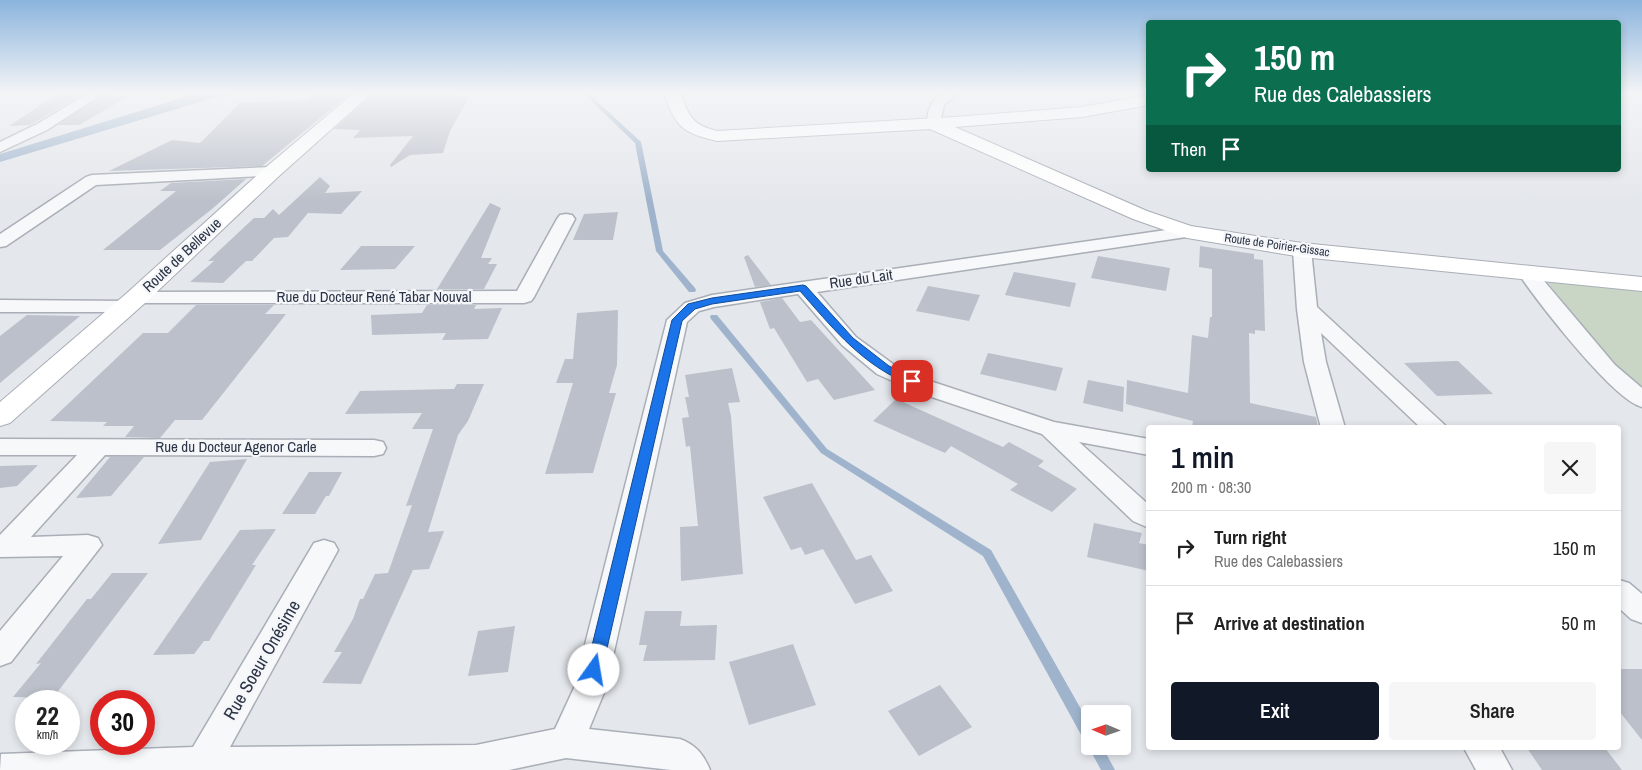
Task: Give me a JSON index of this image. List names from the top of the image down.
{
  "streets": {
    "main road": ["Route de Poirier-Gissac", "Route de Bellevue"],
    "street": [
      "Rue du Lait",
      "Rue du Docteur René Tabar Nouval",
      "Rue du Docteur Agenor Carle",
      "Rue Soeur Onésime"
    ]
  },
  "crossings": [
    ["Route de Poirier-Gissac", "Rue du Lait"],
    ["Route de Bellevue", "Rue du Docteur René Tabar Nouval"]
  ],
  "north": "left",
  "page": {
    "turn": ["150 m", "Rue des Calebassiers"],
    "then": "Then",
    "heading": ["1 min", "200 m · 08:30"],
    "list": [
      {
        "name": "Turn right",
        "note": "Rue des Calebassiers",
        "value": "150 m"
      },
      {
        "name": "Arrive at destination",
        "value": "50 m"
      }
    ],
    "buttons": ["Exit", "Share"],
    "speed": "22 km/h",
    "limit": "30"
  }
}
